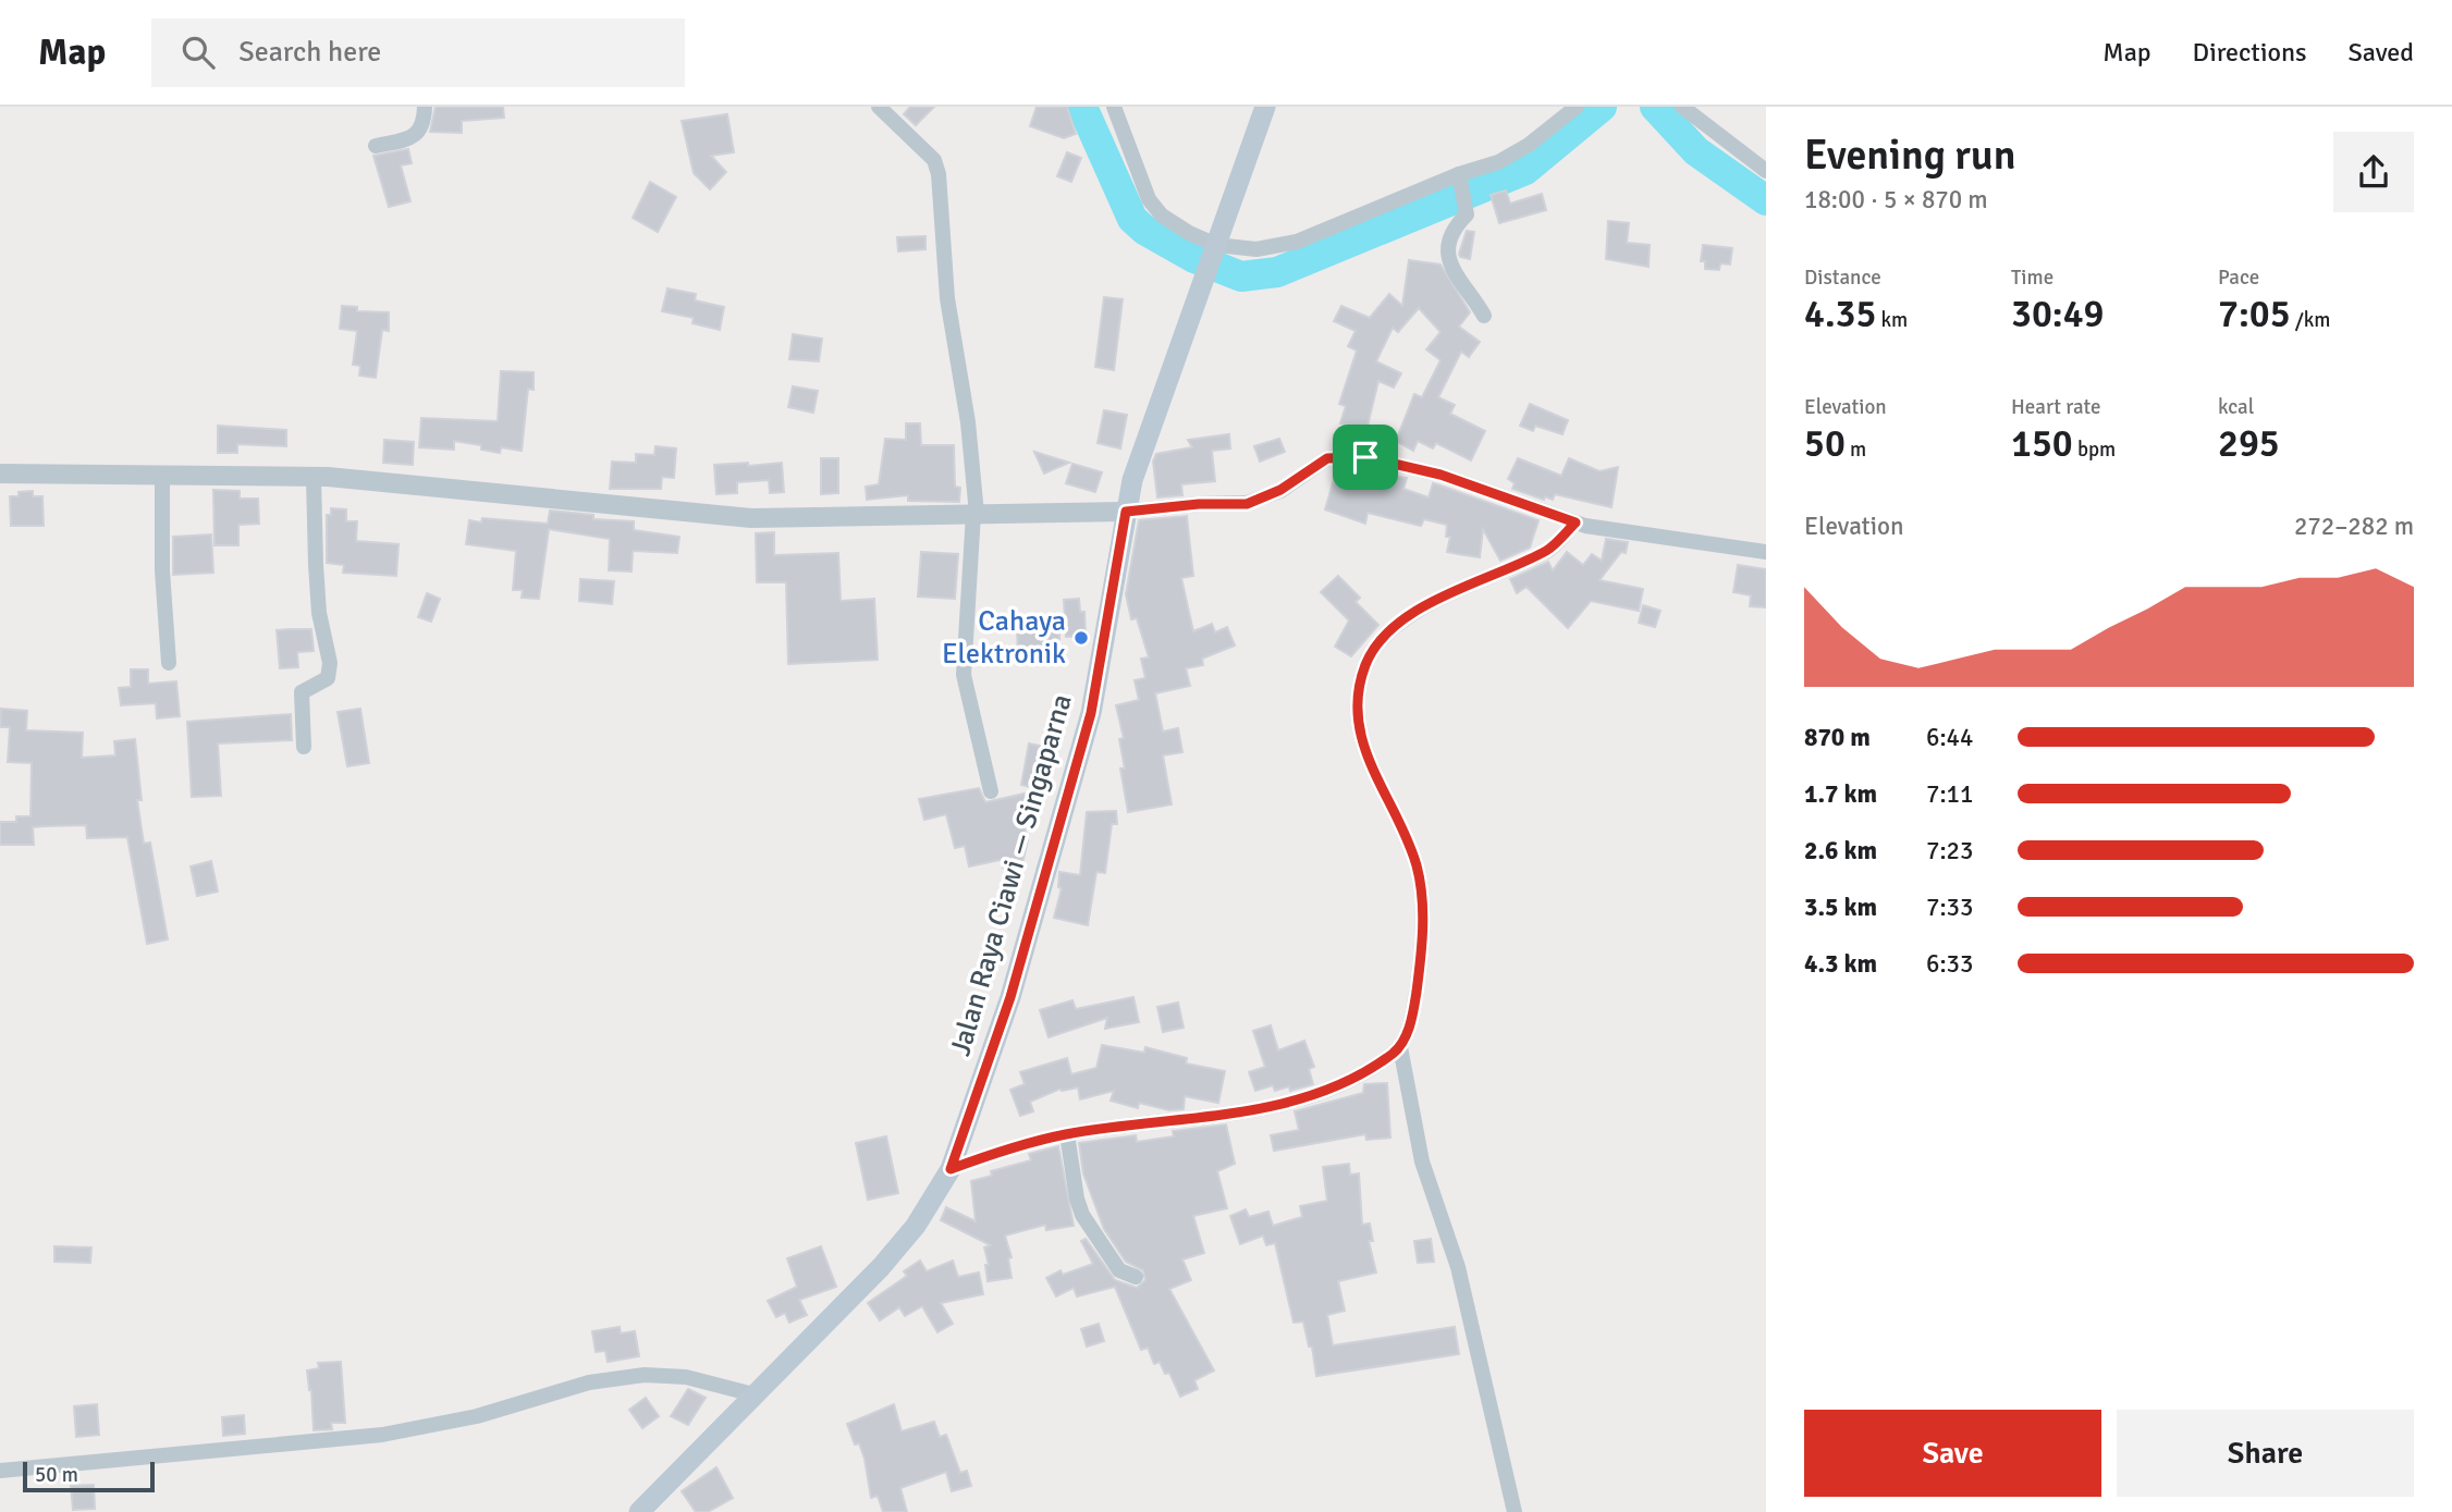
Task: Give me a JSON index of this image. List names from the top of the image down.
{
  "streets": {
    "main road": ["Jalan Raya Ciawi — Singaparna"]
  },
  "places": ["Cahaya Elektronik"],
  "scale_bar": "50 m",
  "page": {
    "header": "Map",
    "search": "Search here",
    "nav": ["Map", "Directions", "Saved"],
    "heading": ["Evening run", "18:00 · 5 × 870 m"],
    "stats": [
      ["Distance", "4.35 km"],
      ["Time", "30:49"],
      ["Pace", "7:05 /km"],
      ["Elevation", "50 m"],
      ["Heart rate", "150 bpm"],
      ["kcal", "295"]
    ],
    "chart": ["Elevation", "272–282 m"],
    "list": [
      {
        "name": "870 m",
        "note": "6:44"
      },
      {
        "name": "1.7 km",
        "note": "7:11"
      },
      {
        "name": "2.6 km",
        "note": "7:23"
      },
      {
        "name": "3.5 km",
        "note": "7:33"
      },
      {
        "name": "4.3 km",
        "note": "6:33"
      }
    ],
    "buttons": ["Save", "Share"],
    "scale": "50 m"
  }
}
